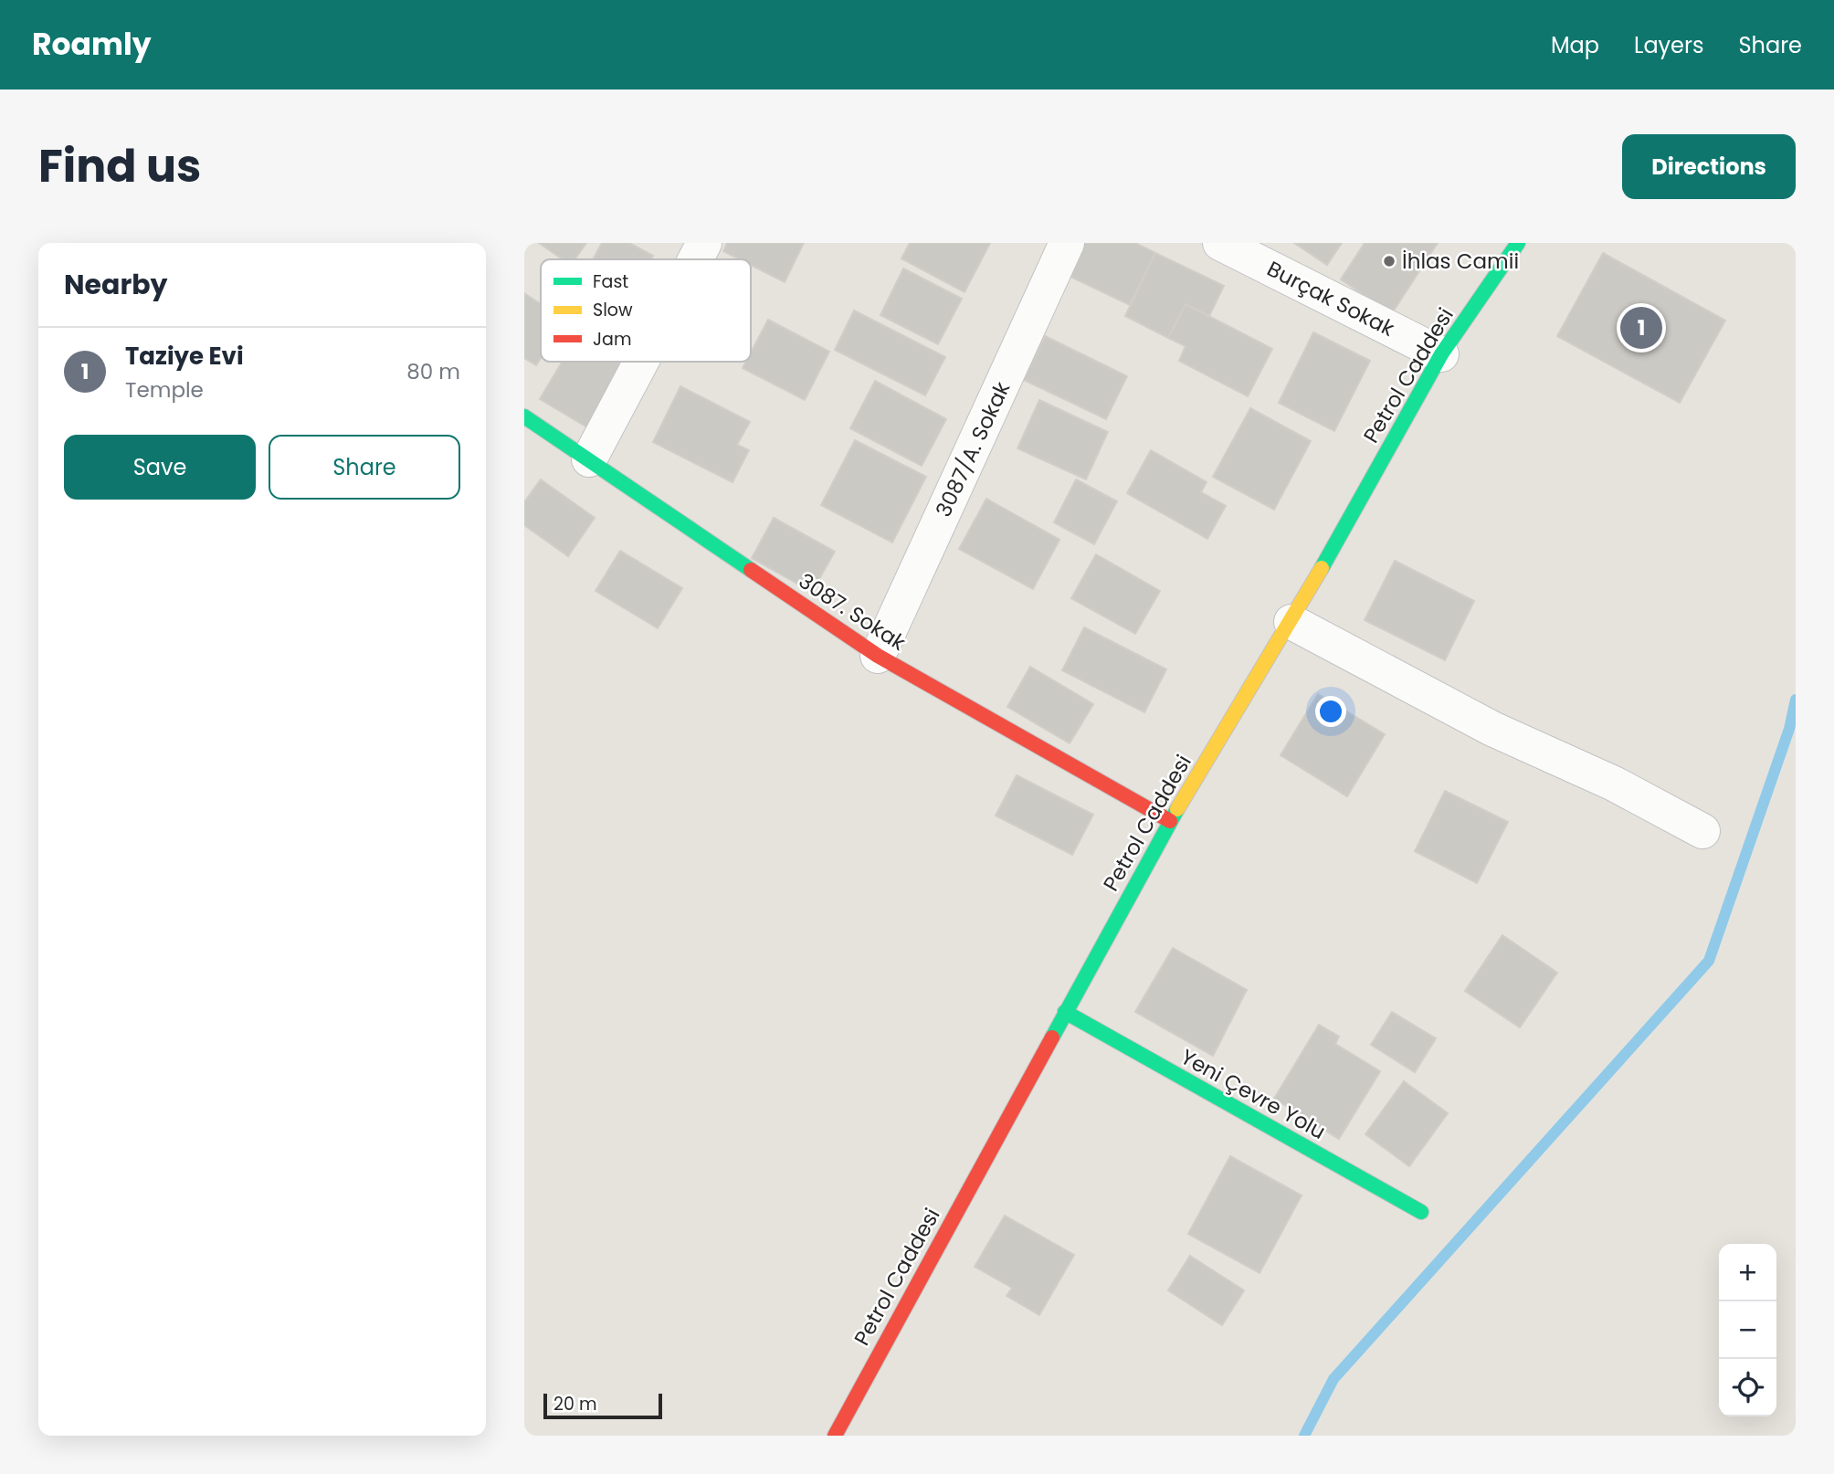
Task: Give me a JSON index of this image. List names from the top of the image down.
{
  "streets": {
    "street": [
      "Burçak Sokak",
      "Petrol Caddesi",
      "3087/A. Sokak",
      "3087. Sokak",
      "Yeni Çevre Yolu"
    ]
  },
  "crossings": [
    ["Burçak Sokak", "Petrol Caddesi"],
    ["Petrol Caddesi", "3087. Sokak"],
    ["Petrol Caddesi", "Yeni Çevre Yolu"],
    ["3087/A. Sokak", "3087. Sokak"]
  ],
  "places": ["İhlas Camii"],
  "legend": ["Fast", "Slow", "Jam"],
  "scale_bar": "20 m",
  "page": {
    "header": "Roamly",
    "nav": ["Map", "Layers", "Share"],
    "title": "Find us",
    "buttons": [
      "Directions",
      ["Save", "Share"]
    ],
    "heading": "Nearby",
    "pins": "1",
    "list": [
      {
        "mark": "1",
        "name": "Taziye Evi",
        "note": "Temple",
        "value": "80 m"
      }
    ],
    "map_buttons": ["+", "−"],
    "scale": "20 m"
  }
}
